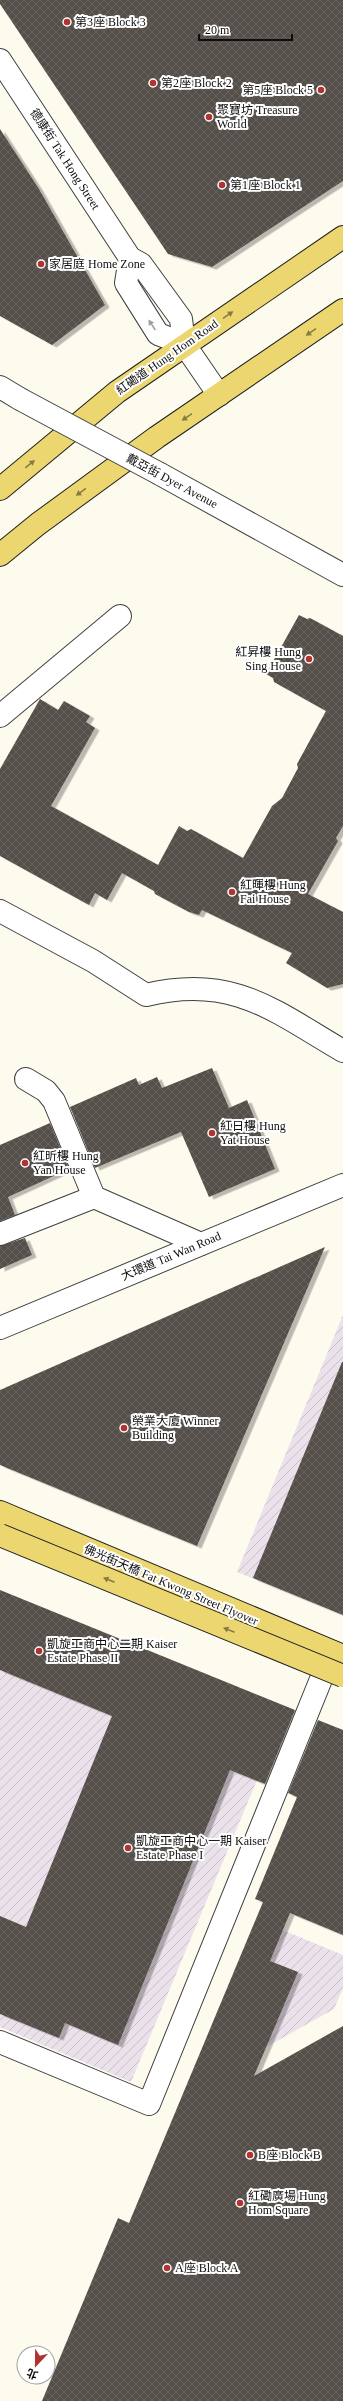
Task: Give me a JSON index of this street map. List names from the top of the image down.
{
  "streets": {
    "main road": ["紅磡道 Hung Hom Road", "佛光街天橋 Fat Kwong Street Flyover"],
    "street": ["德康街 Tak Hong Street", "戴亞街 Dyer Avenue", "大環道 Tai Wan Road"]
  },
  "crossings": [
    ["德康街 Tak Hong Street", "紅磡道 Hung Hom Road"]
  ],
  "places": [
    "第3座 Block 3",
    "第2座 Block 2",
    "第5座 Block 5",
    "聚寶坊 Treasure World",
    "第1座 Block 1",
    "家居庭 Home Zone",
    "紅昇樓 Hung Sing House",
    "紅暉樓 Hung Fai House",
    "紅日樓 Hung Yat House",
    "紅昕樓 Hung Yan House",
    "榮業大廈 Winner Building",
    "凱旋工商中心二期 Kaiser Estate Phase II",
    "凱旋工商中心一期 Kaiser Estate Phase I",
    "B座 Block B",
    "紅磡廣場 Hung Hom Square",
    "A座 Block A"
  ],
  "scale_bar": "20 m",
  "north": "bottom"
}
